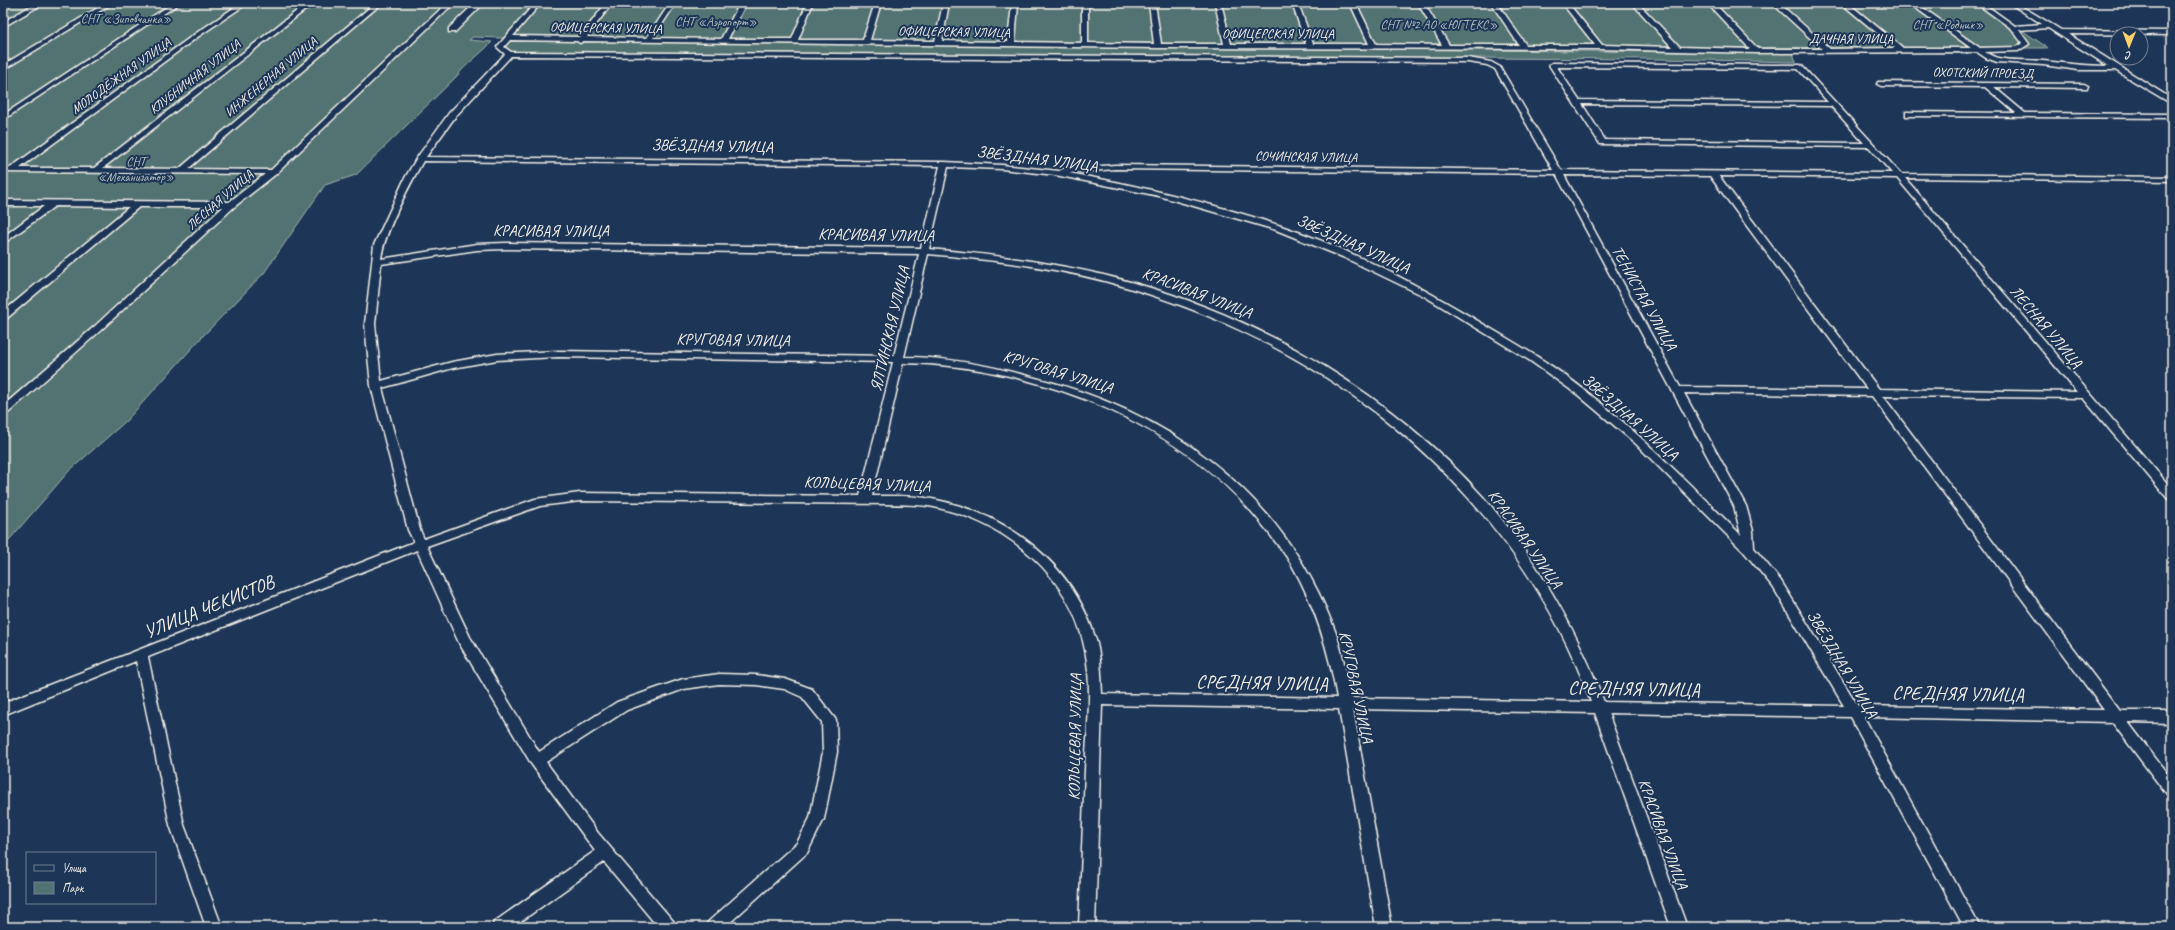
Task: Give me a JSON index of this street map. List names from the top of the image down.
{
  "streets": {
    "street": [
      "ОФИЦЕРСКАЯ УЛИЦА",
      "ДАЧНАЯ УЛИЦА",
      "ОХОТСКИЙ ПРОЕЗД",
      "МОЛОДЁЖНАЯ УЛИЦА",
      "КЛУБНИЧНАЯ УЛИЦА",
      "ИНЖЕНЕРНАЯ УЛИЦА",
      "ЗВЁЗДНАЯ УЛИЦА",
      "СОЧИНСКАЯ УЛИЦА",
      "ЛЕСНАЯ УЛИЦА",
      "КРАСИВАЯ УЛИЦА",
      "ТЕНИСТАЯ УЛИЦА",
      "ЯЛТИНСКАЯ УЛИЦА",
      "КРУГОВАЯ УЛИЦА",
      "КОЛЬЦЕВАЯ УЛИЦА",
      "УЛИЦА ЧЕКИСТОВ",
      "СРЕДНЯЯ УЛИЦА"
    ]
  },
  "crossings": [
    ["ОФИЦЕРСКАЯ УЛИЦА", "ДАЧНАЯ УЛИЦА"],
    ["ЗВЁЗДНАЯ УЛИЦА", "СОЧИНСКАЯ УЛИЦА"],
    ["ЗВЁЗДНАЯ УЛИЦА", "ТЕНИСТАЯ УЛИЦА"],
    ["ЗВЁЗДНАЯ УЛИЦА", "ЯЛТИНСКАЯ УЛИЦА"],
    ["ЗВЁЗДНАЯ УЛИЦА", "СРЕДНЯЯ УЛИЦА"],
    ["СОЧИНСКАЯ УЛИЦА", "ЛЕСНАЯ УЛИЦА"],
    ["СОЧИНСКАЯ УЛИЦА", "ТЕНИСТАЯ УЛИЦА"],
    ["КРАСИВАЯ УЛИЦА", "ЯЛТИНСКАЯ УЛИЦА"],
    ["КРАСИВАЯ УЛИЦА", "СРЕДНЯЯ УЛИЦА"],
    ["ЯЛТИНСКАЯ УЛИЦА", "КРУГОВАЯ УЛИЦА"],
    ["ЯЛТИНСКАЯ УЛИЦА", "КОЛЬЦЕВАЯ УЛИЦА"],
    ["КРУГОВАЯ УЛИЦА", "СРЕДНЯЯ УЛИЦА"],
    ["КОЛЬЦЕВАЯ УЛИЦА", "УЛИЦА ЧЕКИСТОВ"],
    ["КОЛЬЦЕВАЯ УЛИЦА", "СРЕДНЯЯ УЛИЦА"]
  ],
  "parks": [
    "СНТ «Зиповчанка»",
    "СНТ «Аэропорт»",
    "СНТ №2 АО «ЮГТЕКС»",
    "СНТ «Родник»",
    "СНТ «Механизатор»"
  ],
  "legend": ["Улица", "Парк"],
  "north": "bottom"
}
